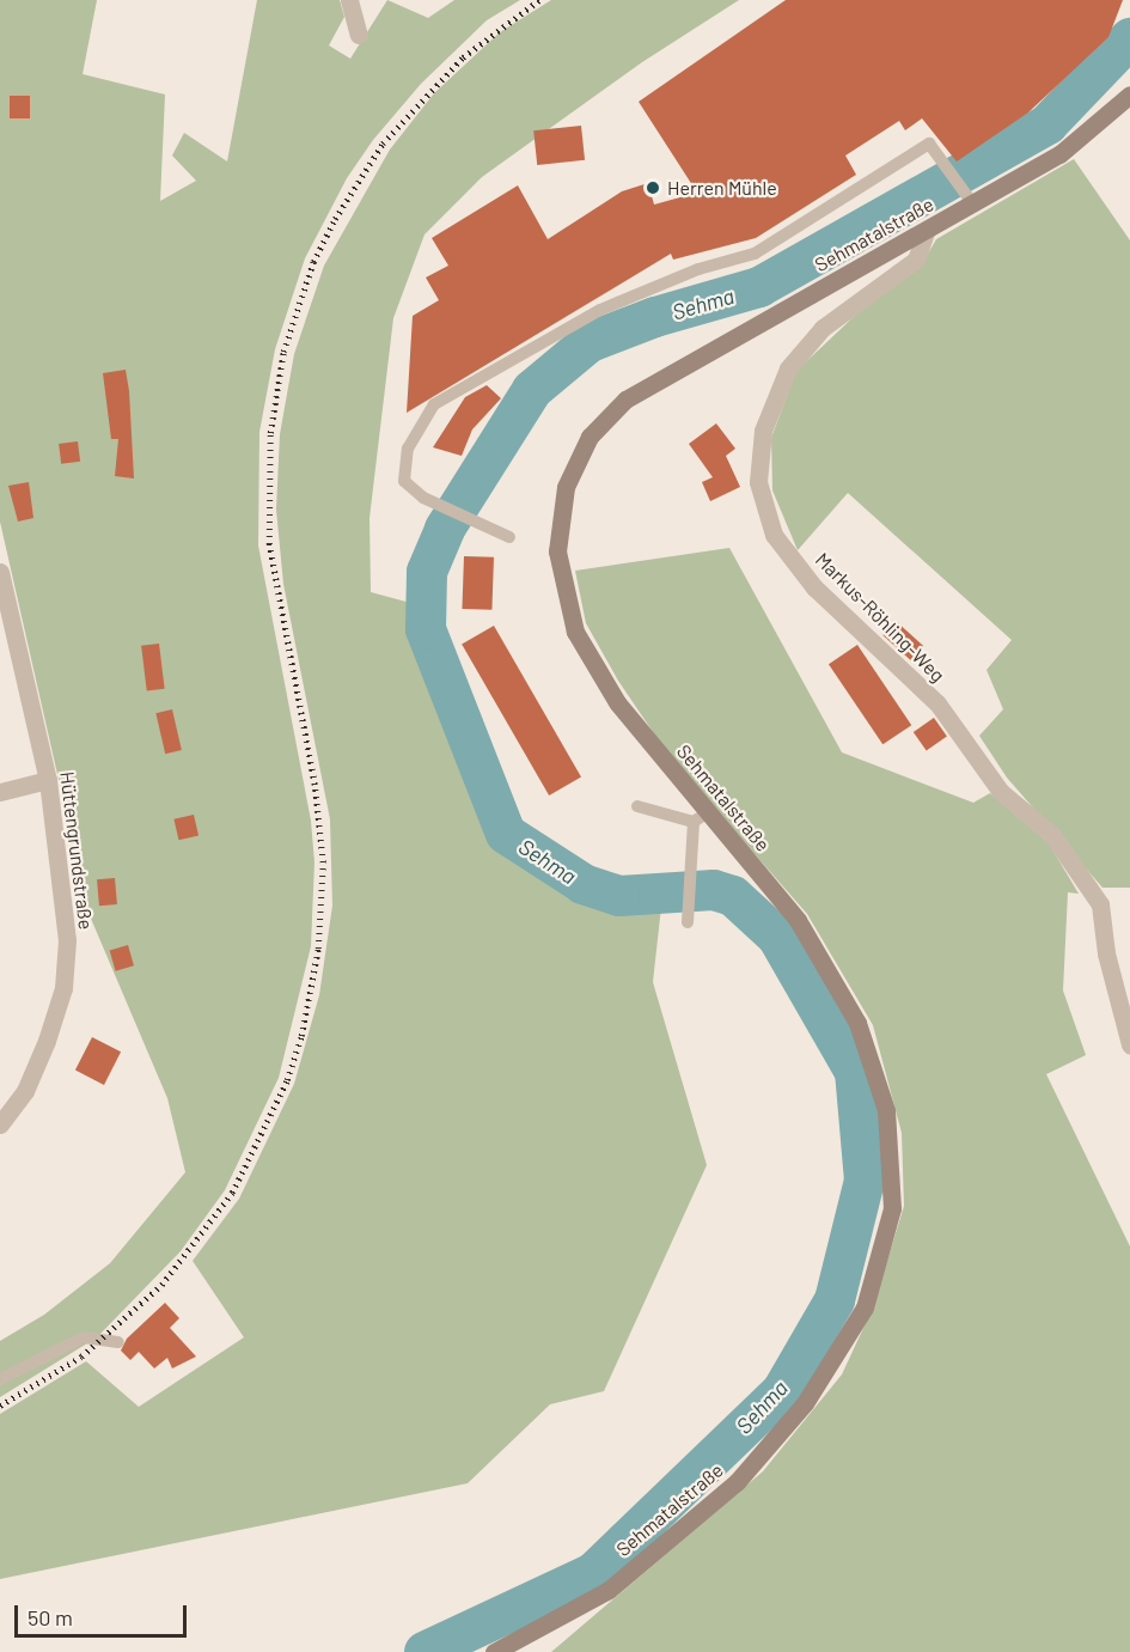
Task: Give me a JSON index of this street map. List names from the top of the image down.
{
  "streets": {
    "main road": ["Sehmatalstraße"],
    "street": ["Markus-Röhling-Weg", "Hüttengrundstraße"]
  },
  "crossings": [
    ["Sehmatalstraße", "Markus-Röhling-Weg"]
  ],
  "water": ["Sehma"],
  "places": ["Herren Mühle"],
  "scale_bar": "50 m"
}
